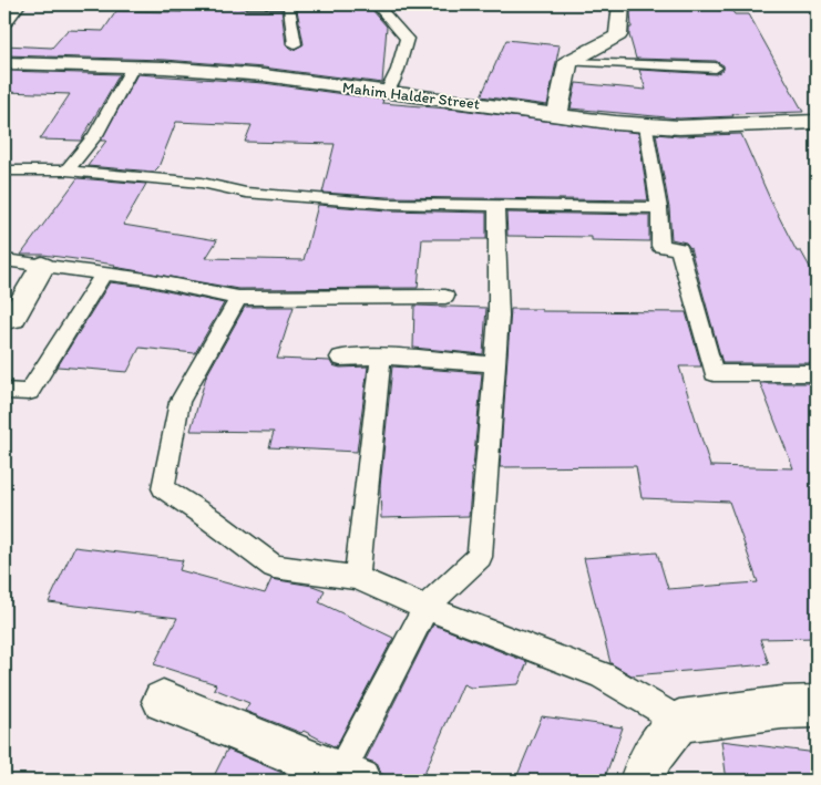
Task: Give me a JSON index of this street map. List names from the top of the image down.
{
  "streets": {
    "street": ["Mahim Halder Street"]
  }
}
